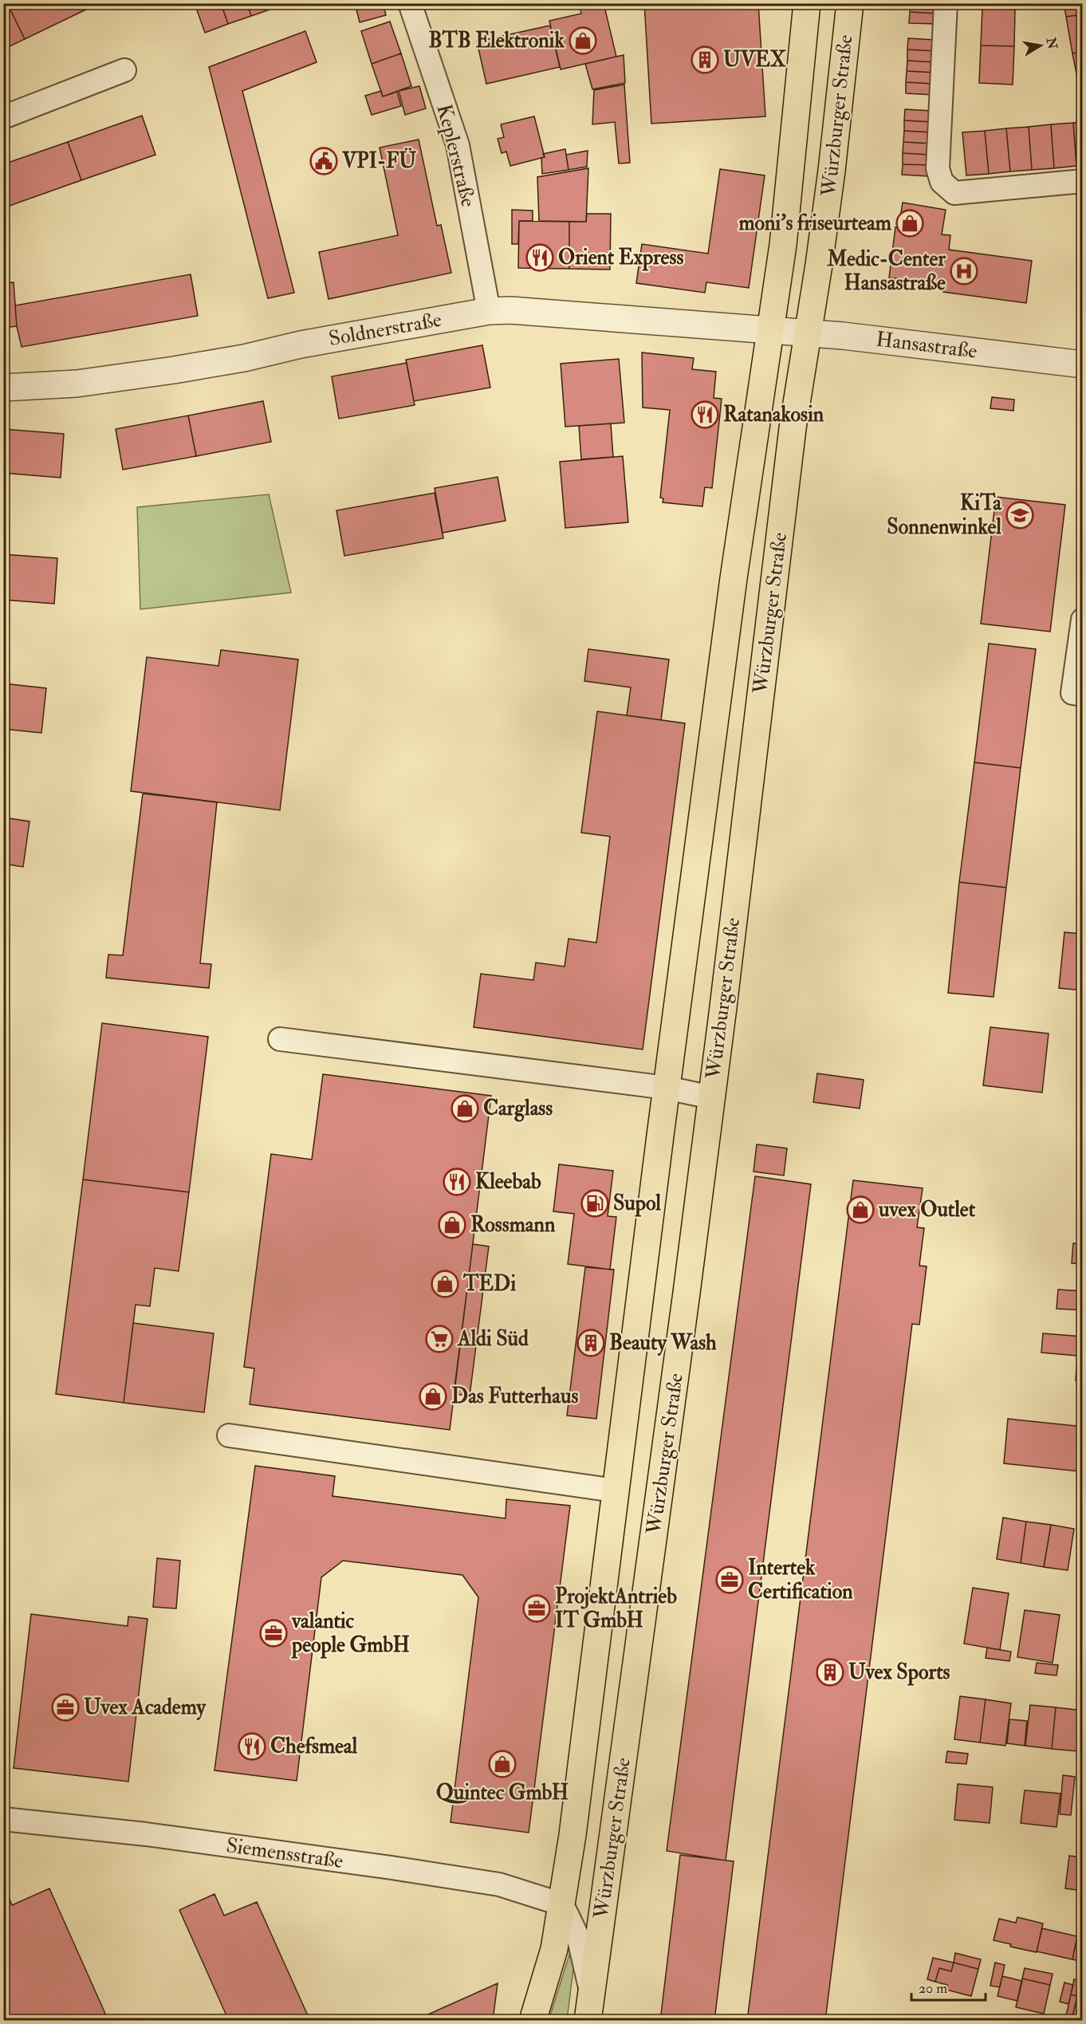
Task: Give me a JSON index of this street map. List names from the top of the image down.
{
  "streets": {
    "main road": ["Würzburger Straße"],
    "street": [
      "Keplerstraße",
      "Soldnerstraße",
      "Hansastraße",
      "Siemensstraße"
    ]
  },
  "crossings": [
    ["Würzburger Straße", "Soldnerstraße"],
    ["Würzburger Straße", "Hansastraße"],
    ["Würzburger Straße", "Siemensstraße"],
    ["Keplerstraße", "Soldnerstraße"],
    ["Soldnerstraße", "Hansastraße"]
  ],
  "places": {
    "shop": [
      "BTB Elektronik",
      "moni's friseurteam",
      "Carglass",
      "uvex Outlet",
      "Rossmann",
      "TEDi",
      "Das Futterhaus",
      "Quintec GmbH"
    ],
    "building": ["UVEX", "Beauty Wash", "Uvex Sports"],
    "public building": ["VPI-FÜ"],
    "restaurant": [
      "Orient Express",
      "Ratanakosin",
      "Kleebab",
      "Chefsmeal"
    ],
    "hospital": ["Medic-Center Hansastraße"],
    "school or university": ["KiTa Sonnenwinkel"],
    "fuel station": ["Supol"],
    "supermarket": ["Aldi Süd"],
    "office": [
      "Intertek Certification",
      "ProjektAntrieb IT GmbH",
      "valantic people GmbH",
      "Uvex Academy"
    ]
  },
  "scale_bar": "20 m",
  "north": "right"
}
